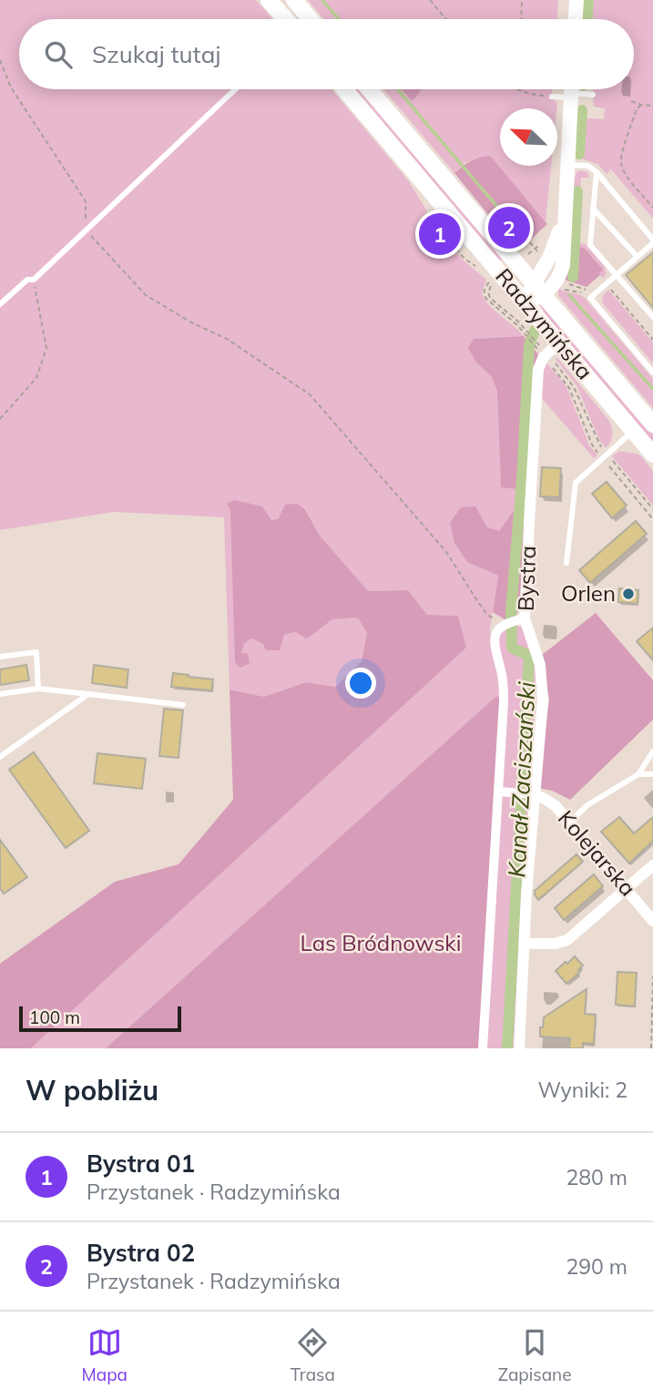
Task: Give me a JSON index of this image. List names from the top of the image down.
{
  "streets": {
    "main road": ["Radzymińska"],
    "street": ["Bystra", "Kolejarska"]
  },
  "crossings": [
    ["Radzymińska", "Bystra"],
    ["Bystra", "Kolejarska"]
  ],
  "water": ["Kanał Zaciszański"],
  "parks": ["Las Bródnowski"],
  "places": ["Orlen"],
  "scale_bar": "100 m",
  "north": "top left",
  "page": {
    "search": "Szukaj tutaj",
    "pins": ["2", "1"],
    "scale": "100 m",
    "heading": ["W pobliżu", "Wyniki: 2"],
    "list": [
      {
        "mark": "1",
        "name": "Bystra 01",
        "note": "Przystanek · Radzymińska",
        "value": "280 m"
      },
      {
        "mark": "2",
        "name": "Bystra 02",
        "note": "Przystanek · Radzymińska",
        "value": "290 m"
      }
    ],
    "nav": ["Mapa", "Trasa", "Zapisane"]
  }
}
